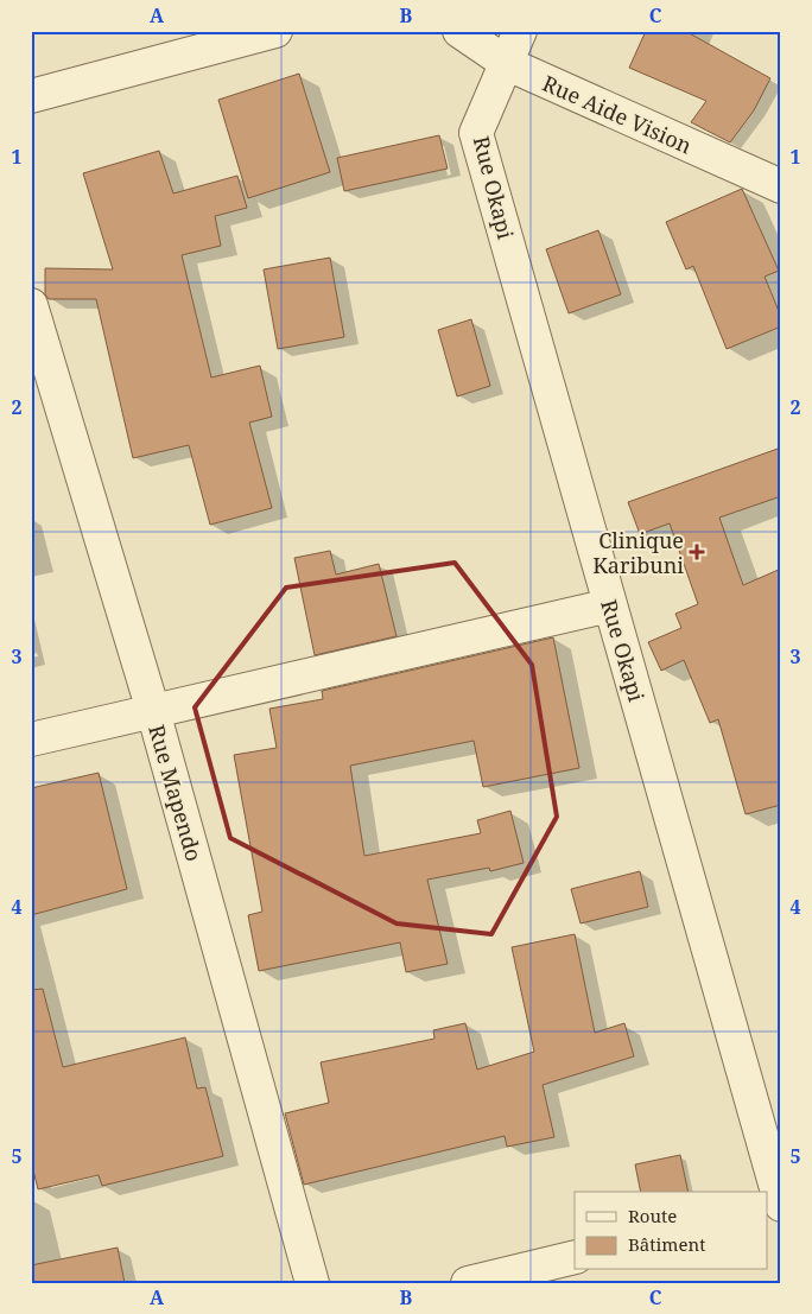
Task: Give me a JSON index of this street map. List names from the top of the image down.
{
  "streets": {
    "street": ["Rue Aide Vision", "Rue Okapi", "Rue Mapendo"]
  },
  "crossings": [
    ["Rue Aide Vision", "Rue Okapi"]
  ],
  "places": {
    "health": ["Clinique Karibuni"]
  },
  "legend": ["Route", "Bâtiment"],
  "grid": {
    "columns": ["A", "B", "C"],
    "rows": [
      "1",
      "2",
      "3",
      "4",
      "5"
    ]
  }
}
